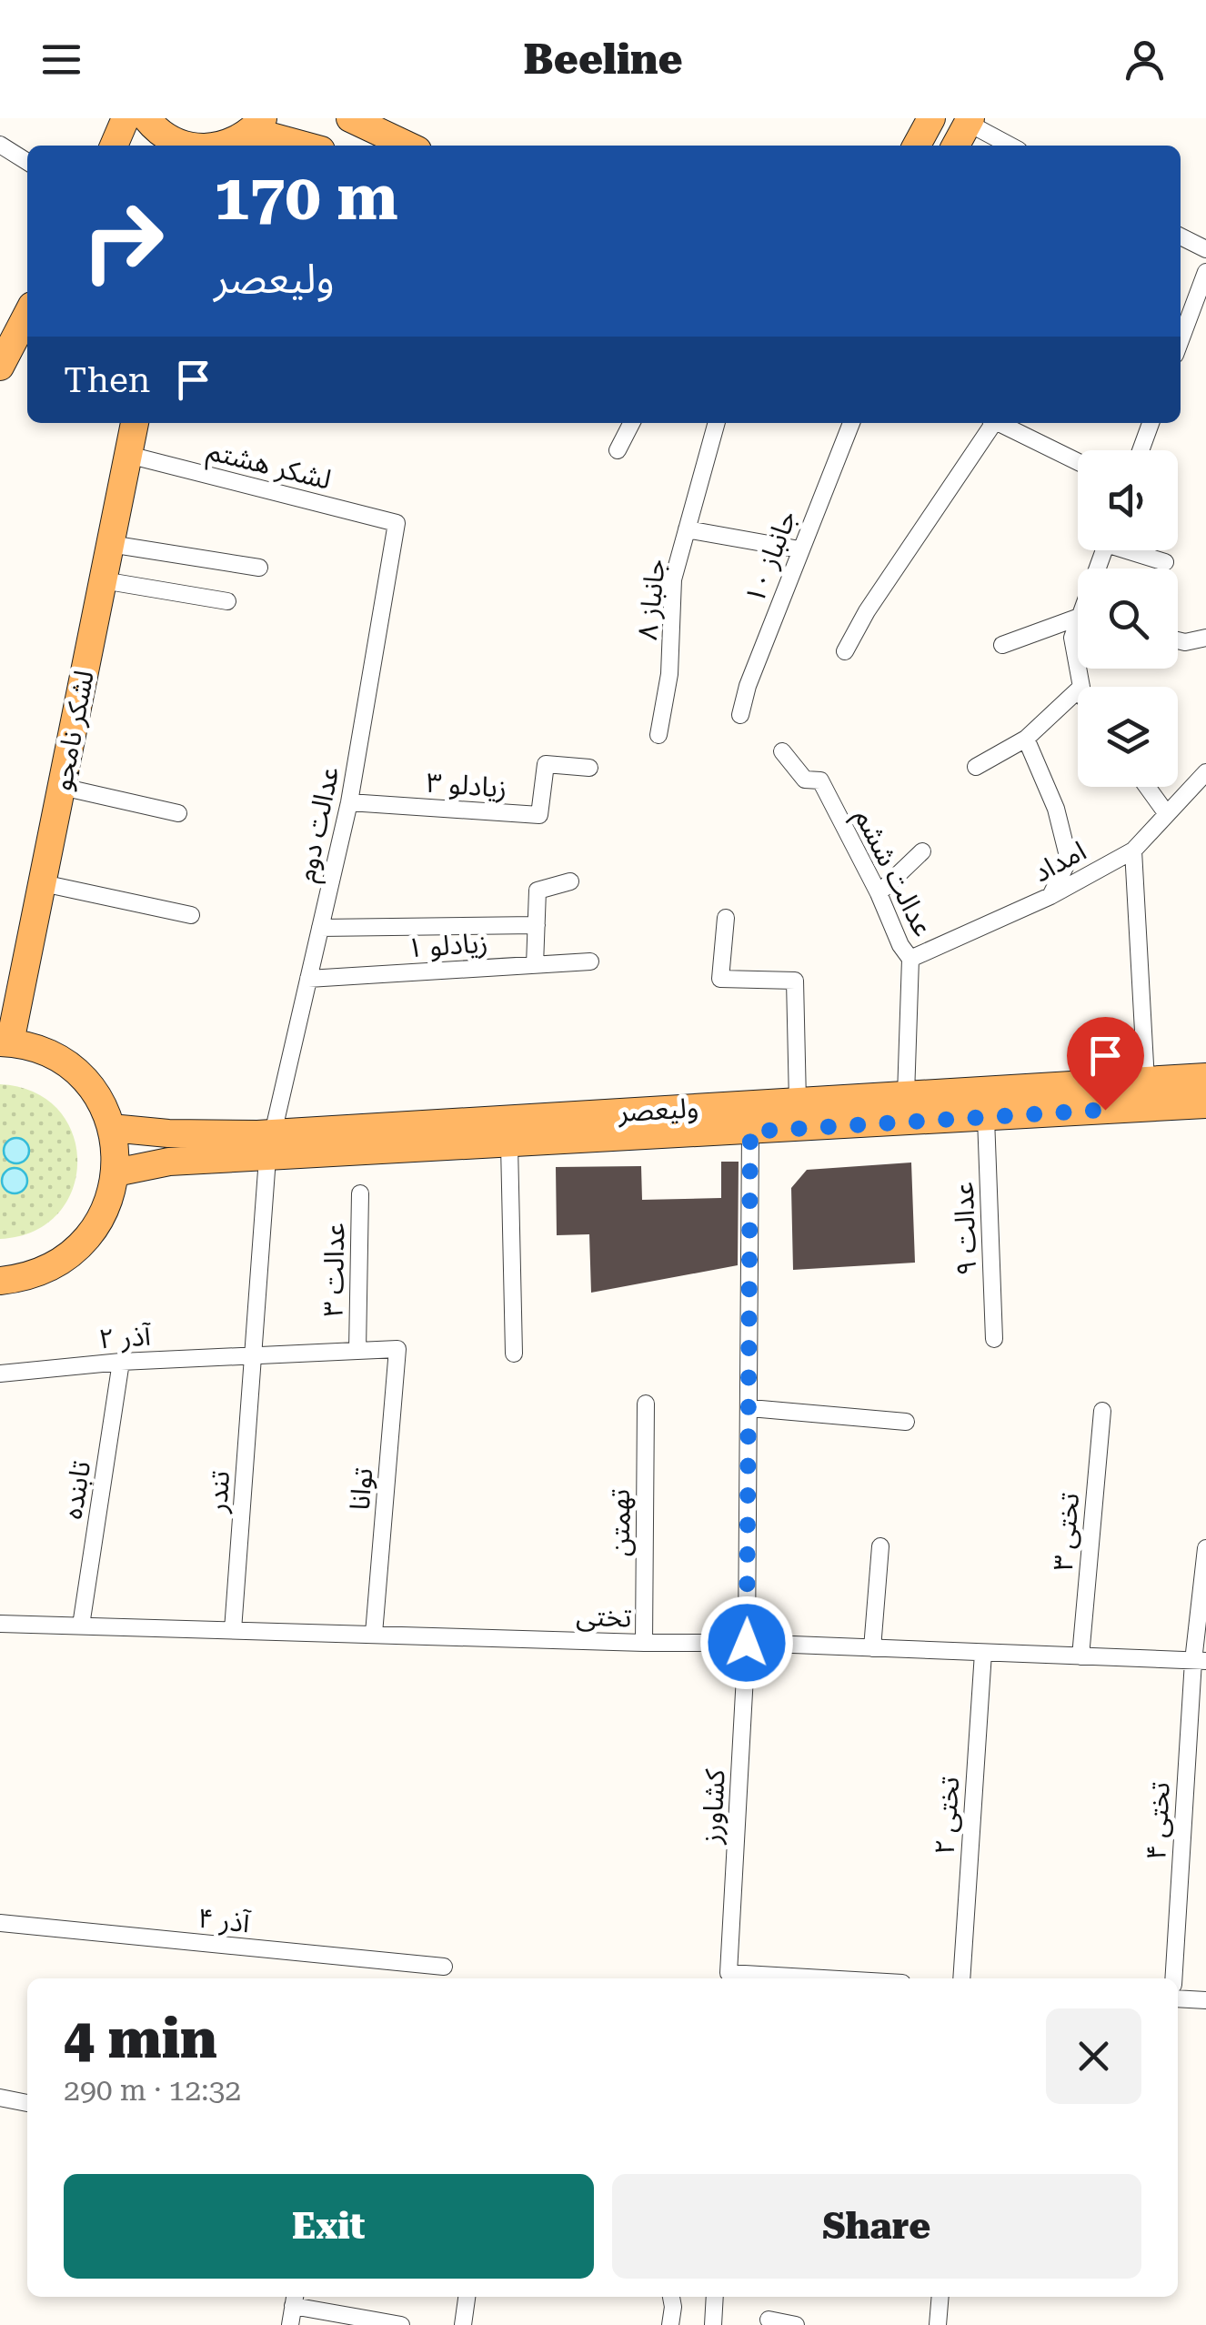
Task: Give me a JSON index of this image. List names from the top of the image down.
{
  "streets": {
    "main road": ["لشکر نامجو", "ولیعصر"],
    "street": [
      "لشکر هشتم",
      "۱۰ جانباز",
      "جانباز ۸",
      "زیادلو ۳",
      "عدالت دوم",
      "امداد",
      "عدالت ششم",
      "زیادلو ۱",
      "عدالت ۹",
      "عدالت ۳",
      "۲ آذر",
      "توانا",
      "تابنده",
      "تندر",
      "تهمتن",
      "تختی ۳",
      "تختی",
      "کشاورز",
      "تختی ۲",
      "تختی ۴",
      "آذر ۴"
    ]
  },
  "crossings": [
    ["لشکر هشتم", "لشکر نامجو"],
    ["لشکر هشتم", "عدالت دوم"],
    ["زیادلو ۳", "عدالت دوم"],
    ["عدالت دوم", "زیادلو ۱"],
    ["عدالت دوم", "ولیعصر"],
    ["عدالت دوم", "تندر"],
    ["امداد", "عدالت ششم"],
    ["عدالت ششم", "ولیعصر"],
    ["ولیعصر", "عدالت ۹"],
    ["ولیعصر", "تندر"],
    ["ولیعصر", "کشاورز"],
    ["عدالت ۳", "۲ آذر"],
    ["عدالت ۳", "توانا"],
    ["عدالت ۳", "تندر"],
    ["۲ آذر", "تابنده"],
    ["۲ آذر", "تندر"],
    ["توانا", "تختی"],
    ["تابنده", "تختی"],
    ["تندر", "تختی"],
    ["تهمتن", "تختی"],
    ["تختی ۳", "تختی"],
    ["تختی", "کشاورز"],
    ["تختی", "تختی ۲"],
    ["تختی", "تختی ۴"]
  ],
  "page": {
    "header": "Beeline",
    "turn": ["170 m", "ولیعصر"],
    "then": "Then",
    "heading": ["4 min", "290 m · 12:32"],
    "buttons": ["Exit", "Share"]
  }
}
